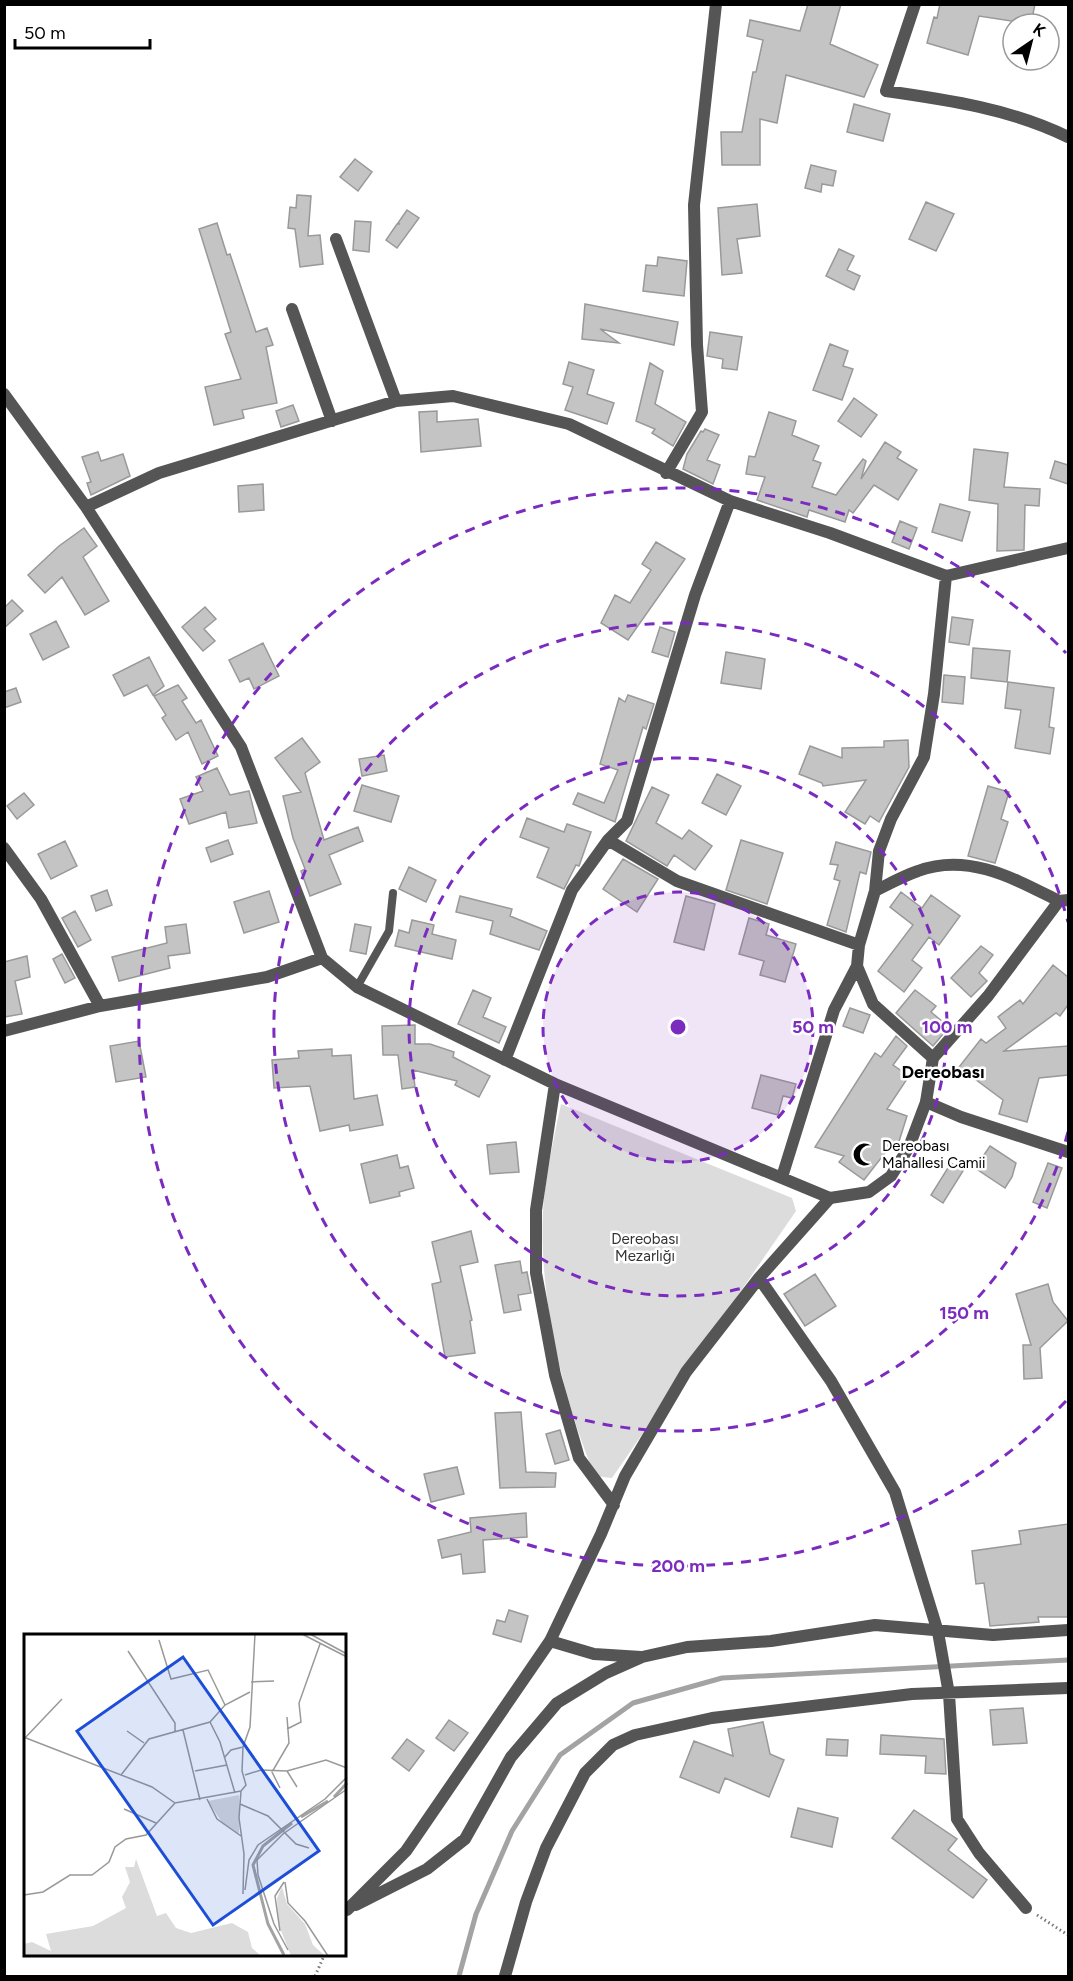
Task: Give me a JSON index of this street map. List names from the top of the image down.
{
  "districts": ["Dereobası"],
  "parks": ["Dereobası Mezarlığı"],
  "places": {
    "mosque": ["Dereobası Mahallesi Camii"]
  },
  "scale_bar": "50 m",
  "north": "top right",
  "rings": [
    "50 m",
    "100 m",
    "150 m",
    "200 m"
  ]
}
